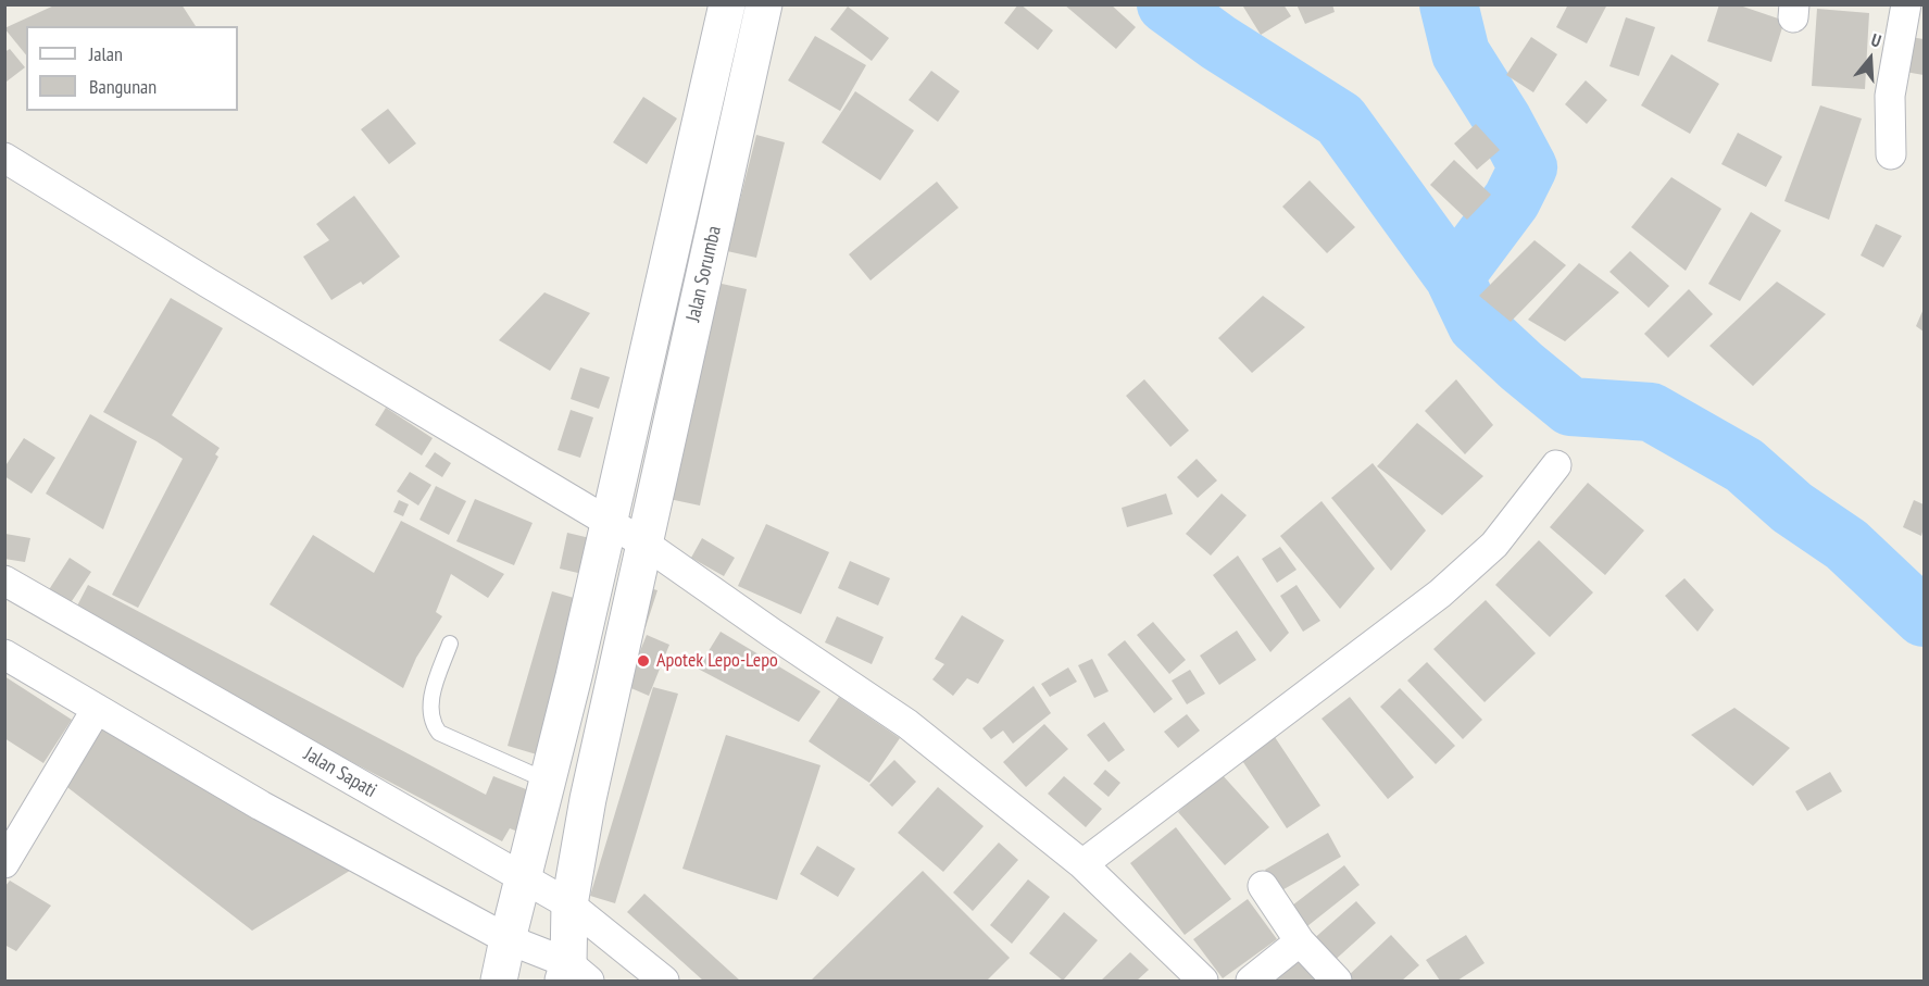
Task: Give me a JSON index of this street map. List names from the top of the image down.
{
  "streets": {
    "street": ["Jalan Sorumba", "Jalan Sapati"]
  },
  "crossings": [
    ["Jalan Sorumba", "Jalan Sapati"]
  ],
  "places": ["Apotek Lepo-Lepo"],
  "legend": ["Jalan", "Bangunan"],
  "north": "top"
}
